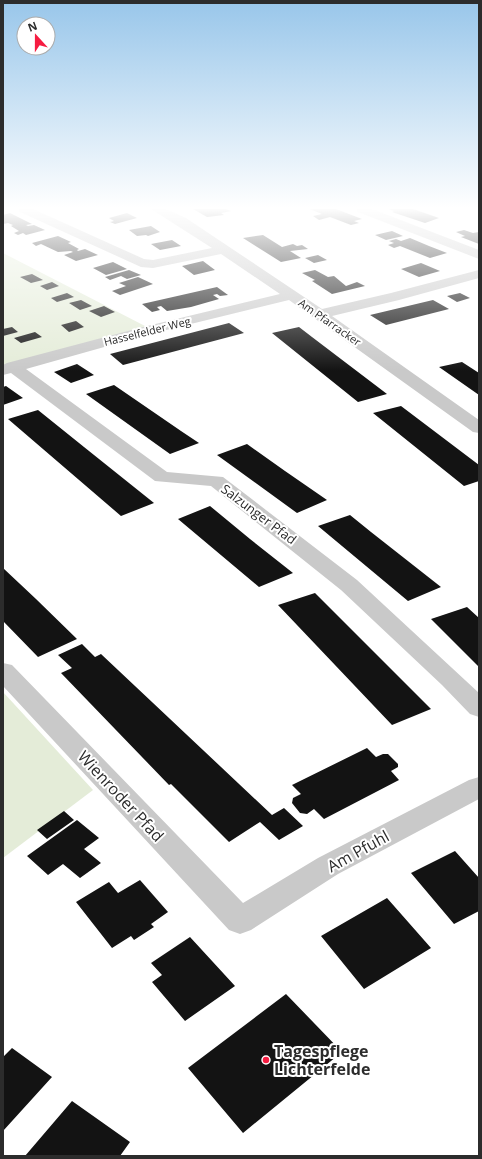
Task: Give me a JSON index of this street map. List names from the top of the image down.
{
  "streets": {
    "street": [
      "Am Pfarracker",
      "Hasselfelder Weg",
      "Salzunger Pfad",
      "Wienroder Pfad",
      "Am Pfuhl"
    ]
  },
  "crossings": [
    ["Am Pfarracker", "Hasselfelder Weg"],
    ["Hasselfelder Weg", "Salzunger Pfad"],
    ["Wienroder Pfad", "Am Pfuhl"]
  ],
  "places": ["Tagespflege Lichterfelde"],
  "north": "top"
}
